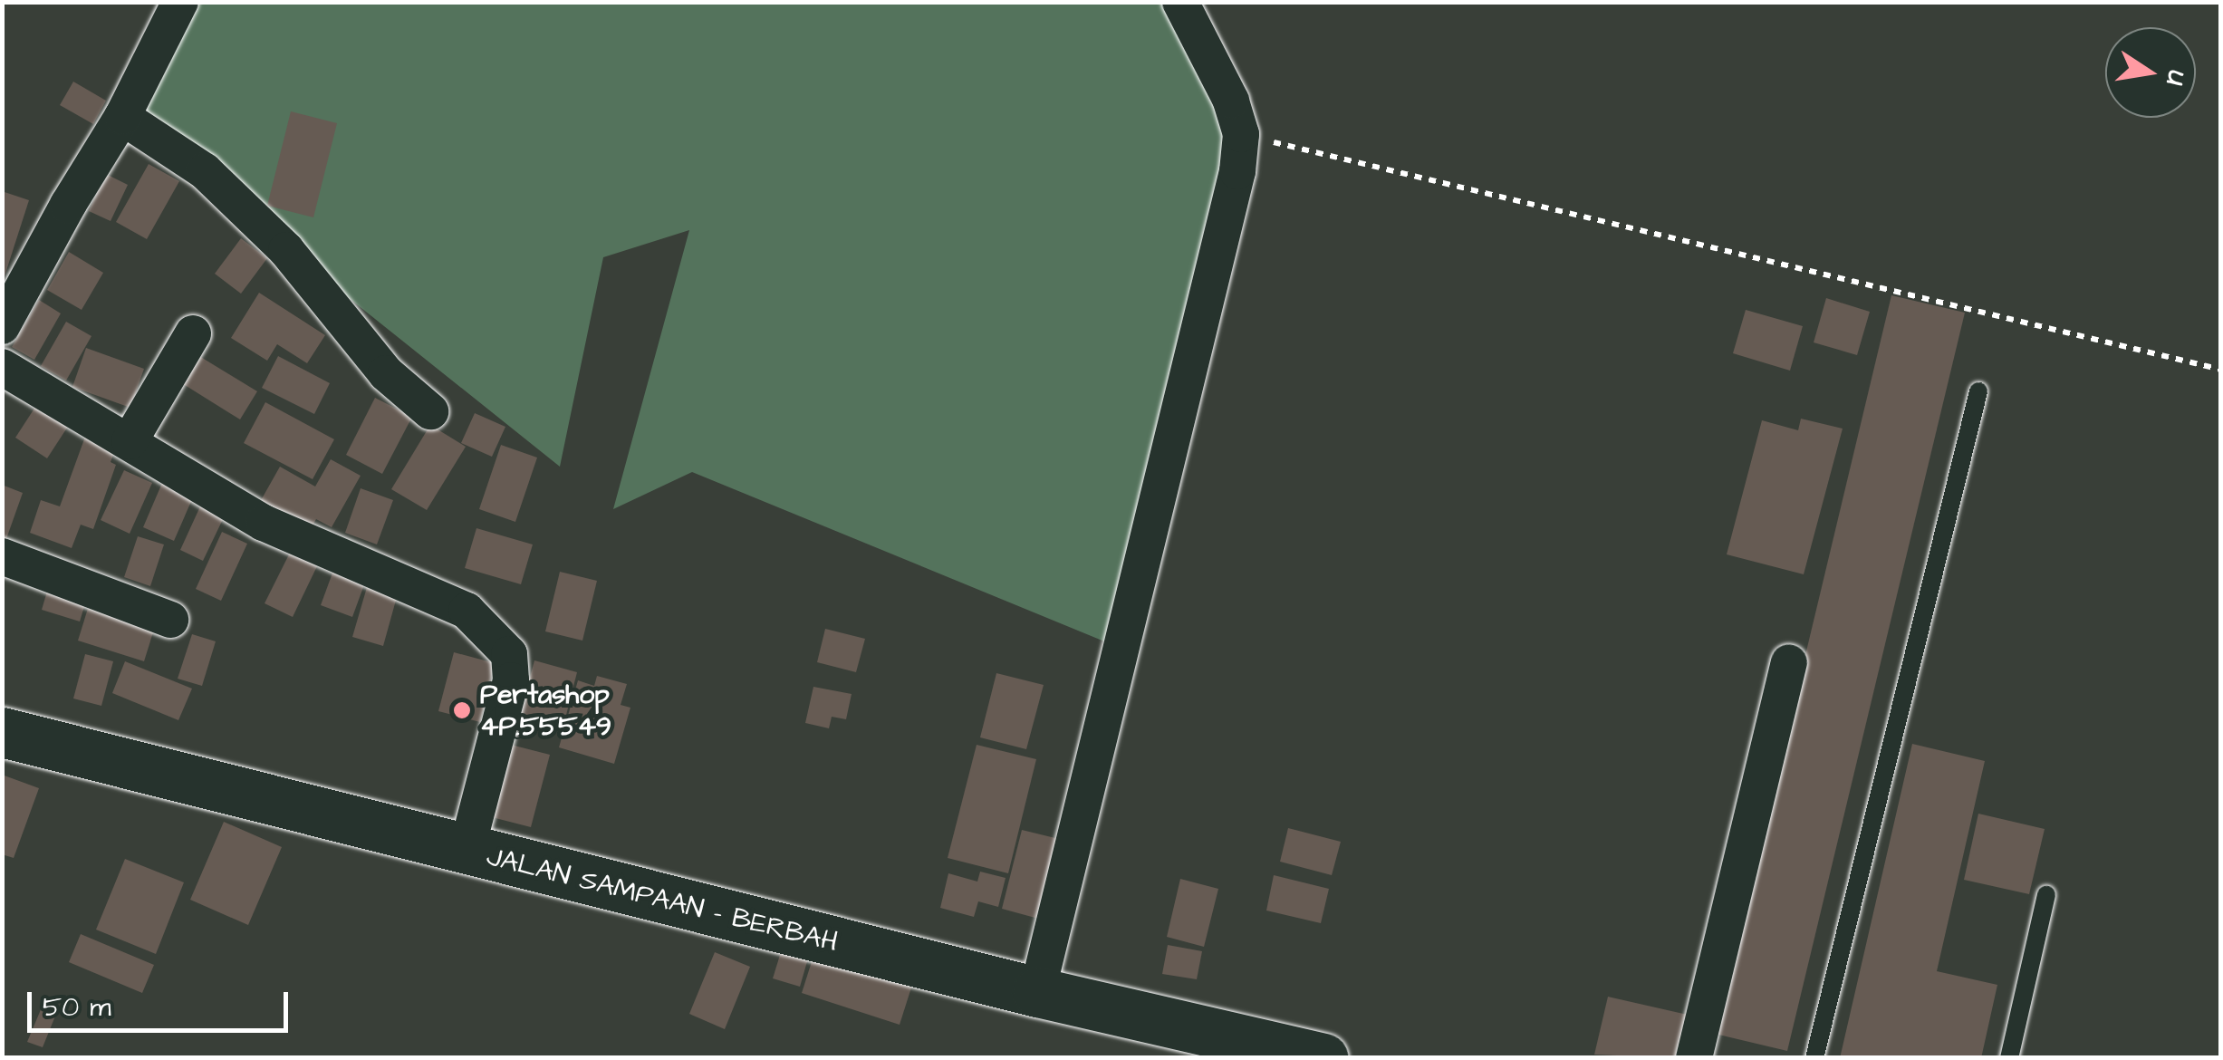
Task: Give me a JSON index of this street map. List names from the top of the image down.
{
  "streets": {
    "main road": ["JALAN SAMPAAN - BERBAH"]
  },
  "places": ["Pertashop 4P.55549"],
  "scale_bar": "50 m",
  "north": "right"
}
